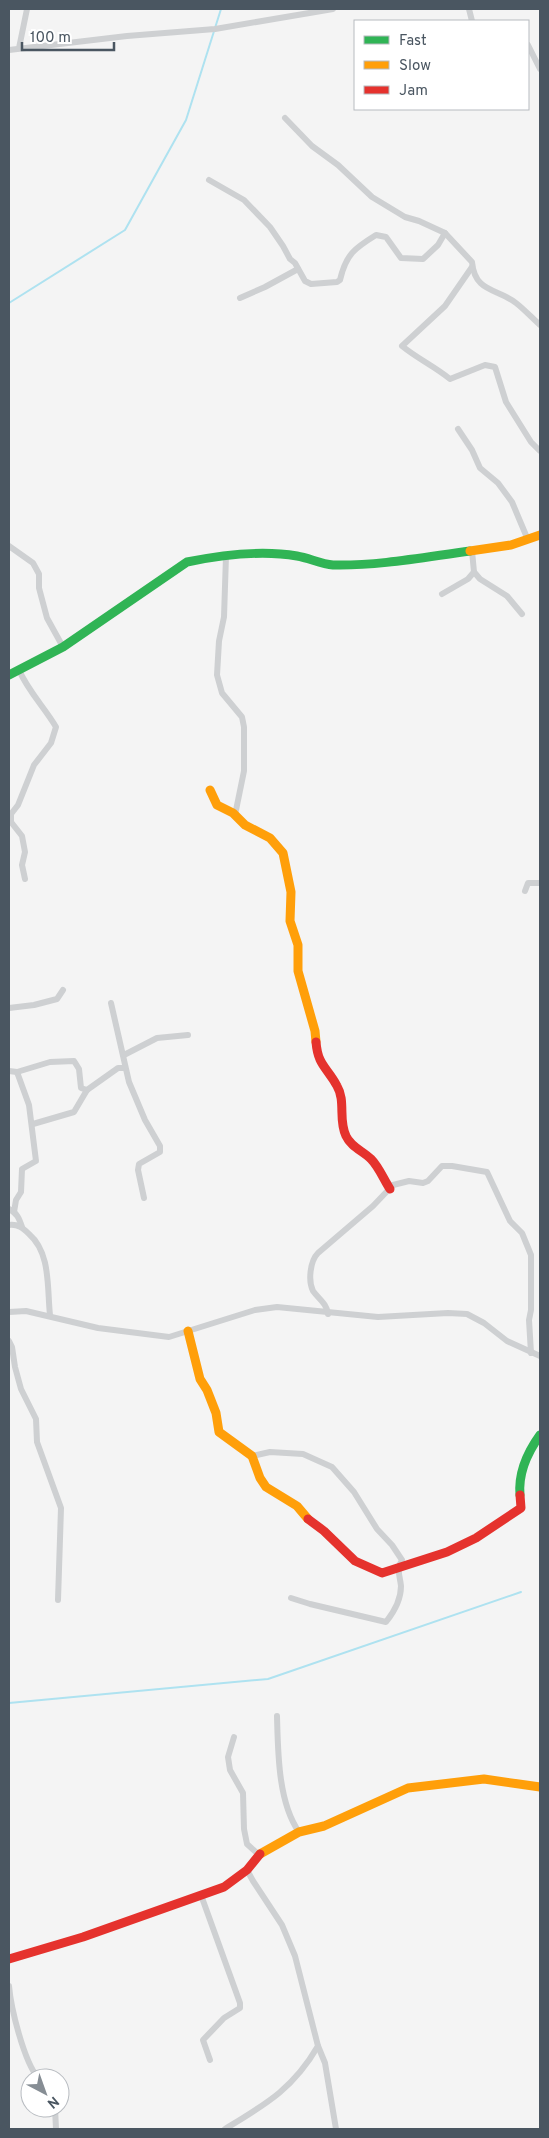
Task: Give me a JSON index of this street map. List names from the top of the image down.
{
  "legend": ["Fast", "Slow", "Jam"],
  "scale_bar": "100 m",
  "north": "bottom right"
}
